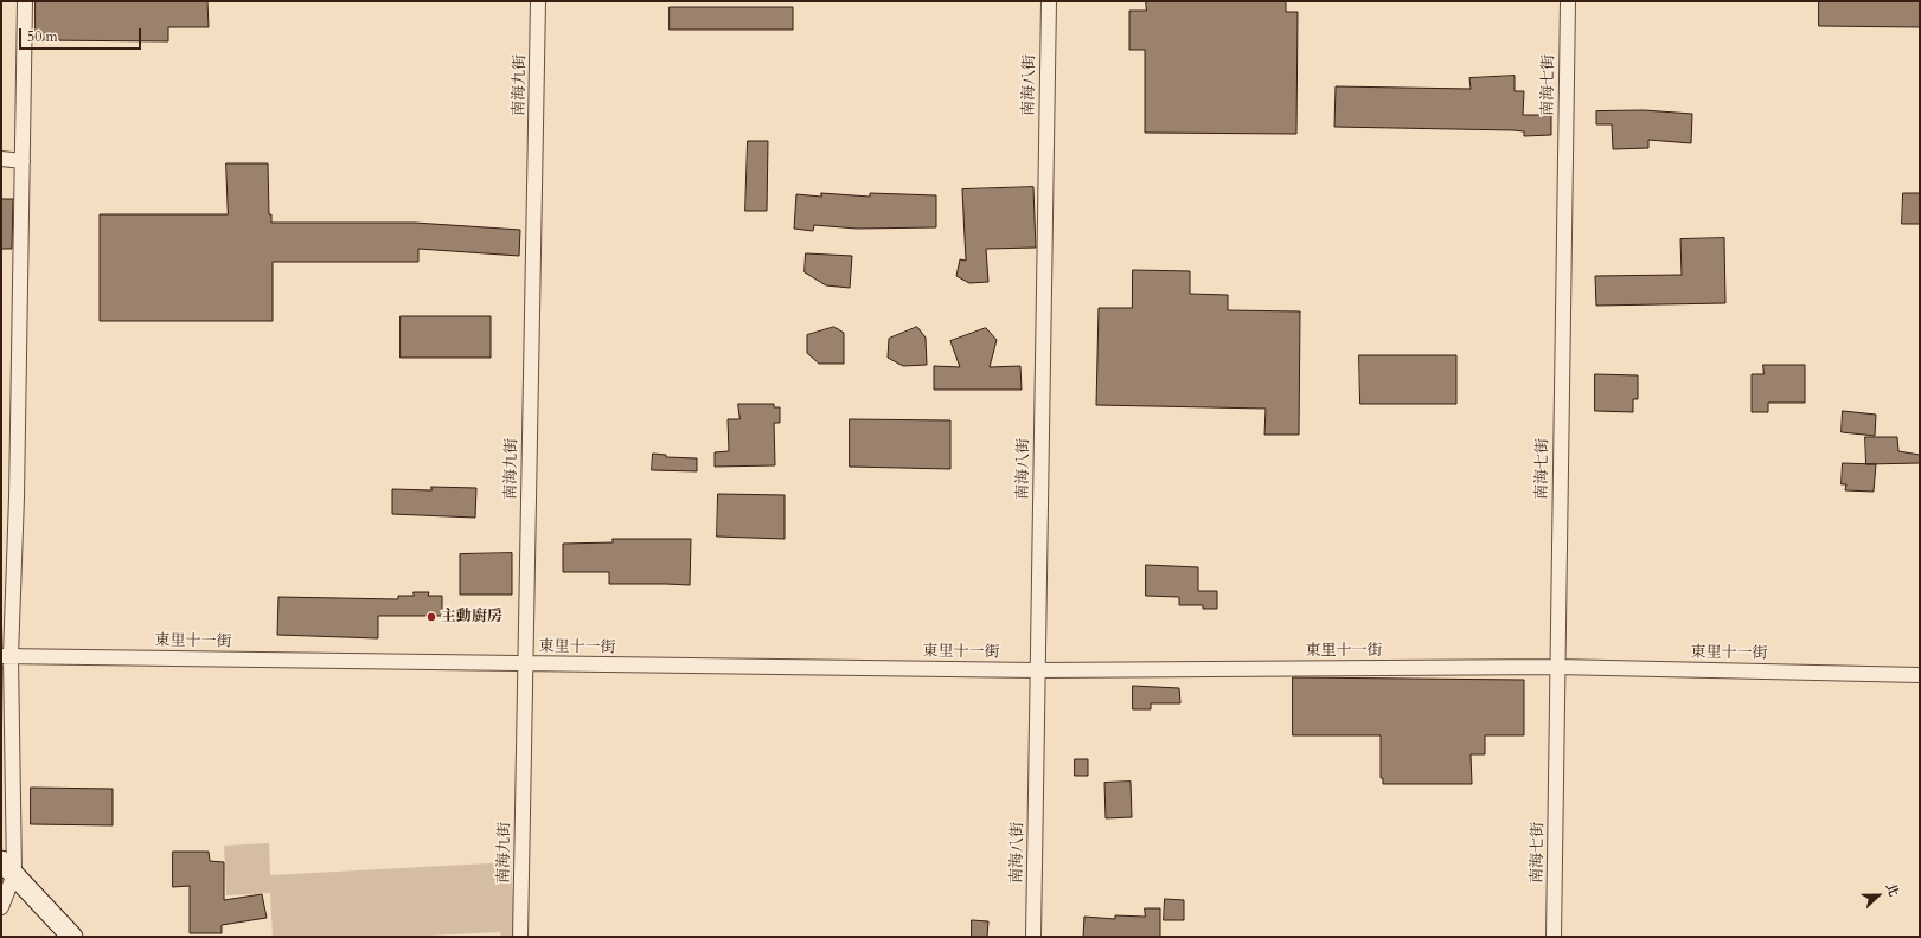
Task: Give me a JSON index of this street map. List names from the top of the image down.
{
  "streets": {
    "street": [
      "南海九街",
      "南海八街",
      "南海七街",
      "東里十一街"
    ]
  },
  "crossings": [
    ["南海九街", "東里十一街"],
    ["南海八街", "東里十一街"],
    ["南海七街", "東里十一街"]
  ],
  "places": ["主動廚房"],
  "scale_bar": "50 m",
  "north": "right"
}
